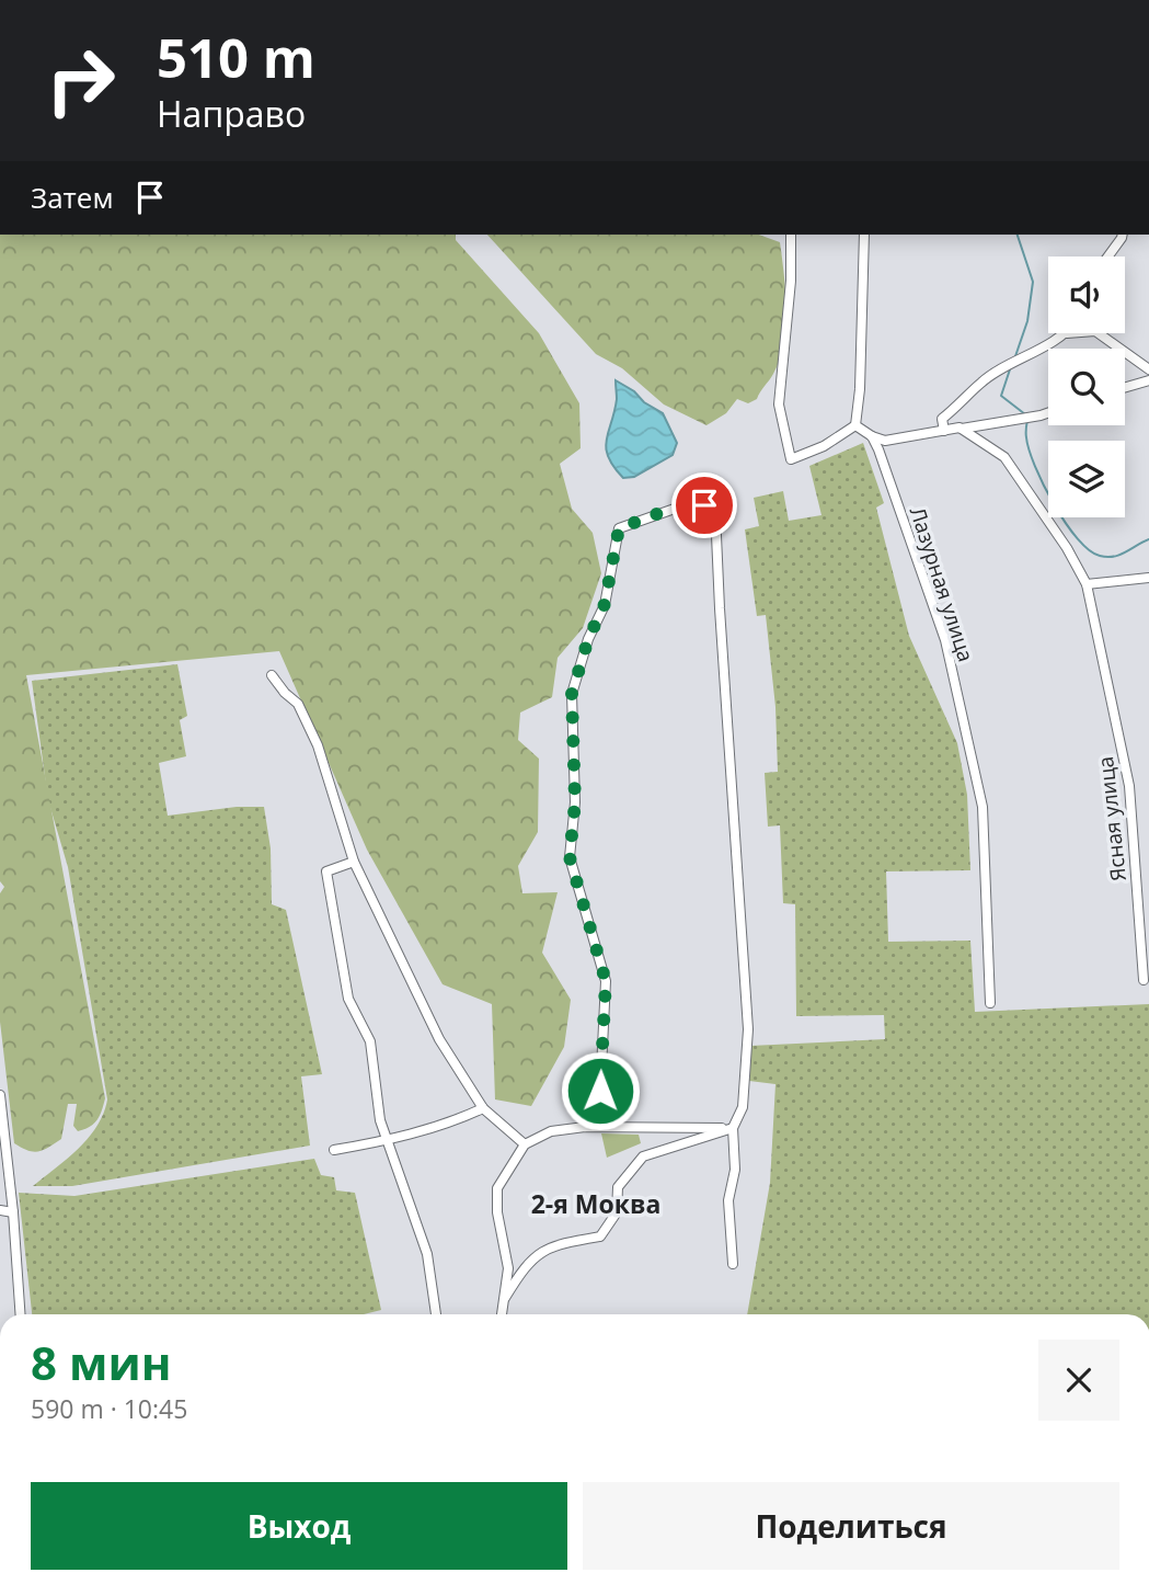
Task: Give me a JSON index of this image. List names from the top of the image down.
{
  "streets": {
    "street": ["Лазурная улица", "Ясная улица"]
  },
  "districts": ["2-я Моква"],
  "page": {
    "turn": ["510 m", "Направо"],
    "then": "Затем",
    "heading": ["8 мин", "590 m · 10:45"],
    "buttons": ["Выход", "Поделиться"]
  }
}
